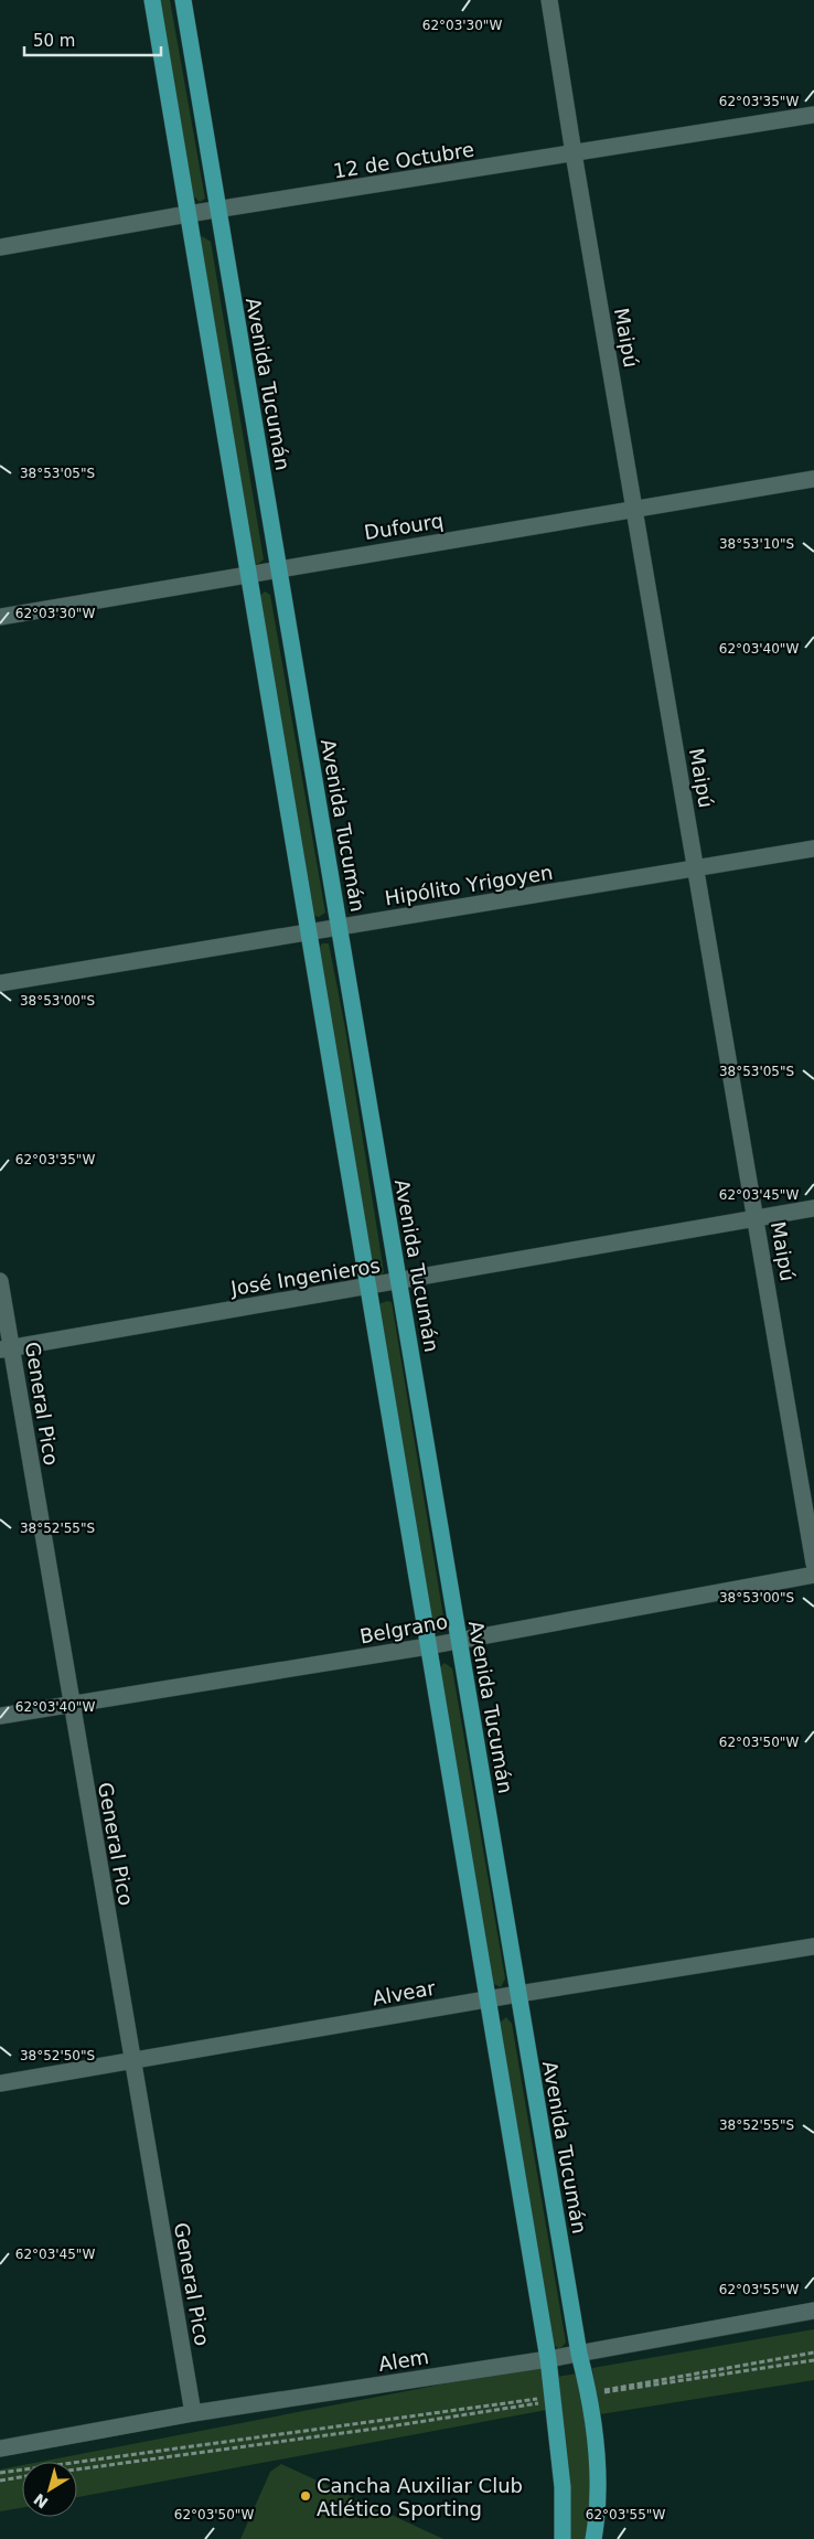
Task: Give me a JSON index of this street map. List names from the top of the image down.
{
  "streets": {
    "main road": ["Avenida Tucumán"],
    "street": [
      "12 de Octubre",
      "Maipú",
      "Dufourq",
      "Hipólito Yrigoyen",
      "José Ingenieros",
      "General Pico",
      "Belgrano",
      "Alvear",
      "Alem"
    ]
  },
  "crossings": [
    ["12 de Octubre", "Maipú"],
    ["12 de Octubre", "Avenida Tucumán"],
    ["Maipú", "Dufourq"],
    ["Maipú", "Hipólito Yrigoyen"],
    ["Maipú", "José Ingenieros"],
    ["Avenida Tucumán", "Dufourq"],
    ["Avenida Tucumán", "Hipólito Yrigoyen"],
    ["Avenida Tucumán", "José Ingenieros"],
    ["Avenida Tucumán", "Belgrano"],
    ["Avenida Tucumán", "Alvear"],
    ["Avenida Tucumán", "Alem"],
    ["José Ingenieros", "General Pico"],
    ["General Pico", "Belgrano"],
    ["General Pico", "Alvear"],
    ["General Pico", "Alem"]
  ],
  "places": ["Cancha Auxiliar Club Atlético Sporting"],
  "scale_bar": "50 m",
  "north": "bottom left",
  "coordinates": [
    "62°03'30\"W",
    "62°03'35\"W",
    "38°53'05\"S",
    "38°53'10\"S",
    "62°03'40\"W",
    "38°53'00\"S",
    "62°03'45\"W",
    "38°52'55\"S",
    "62°03'50\"W",
    "38°52'50\"S",
    "62°03'55\"W"
  ]
}
